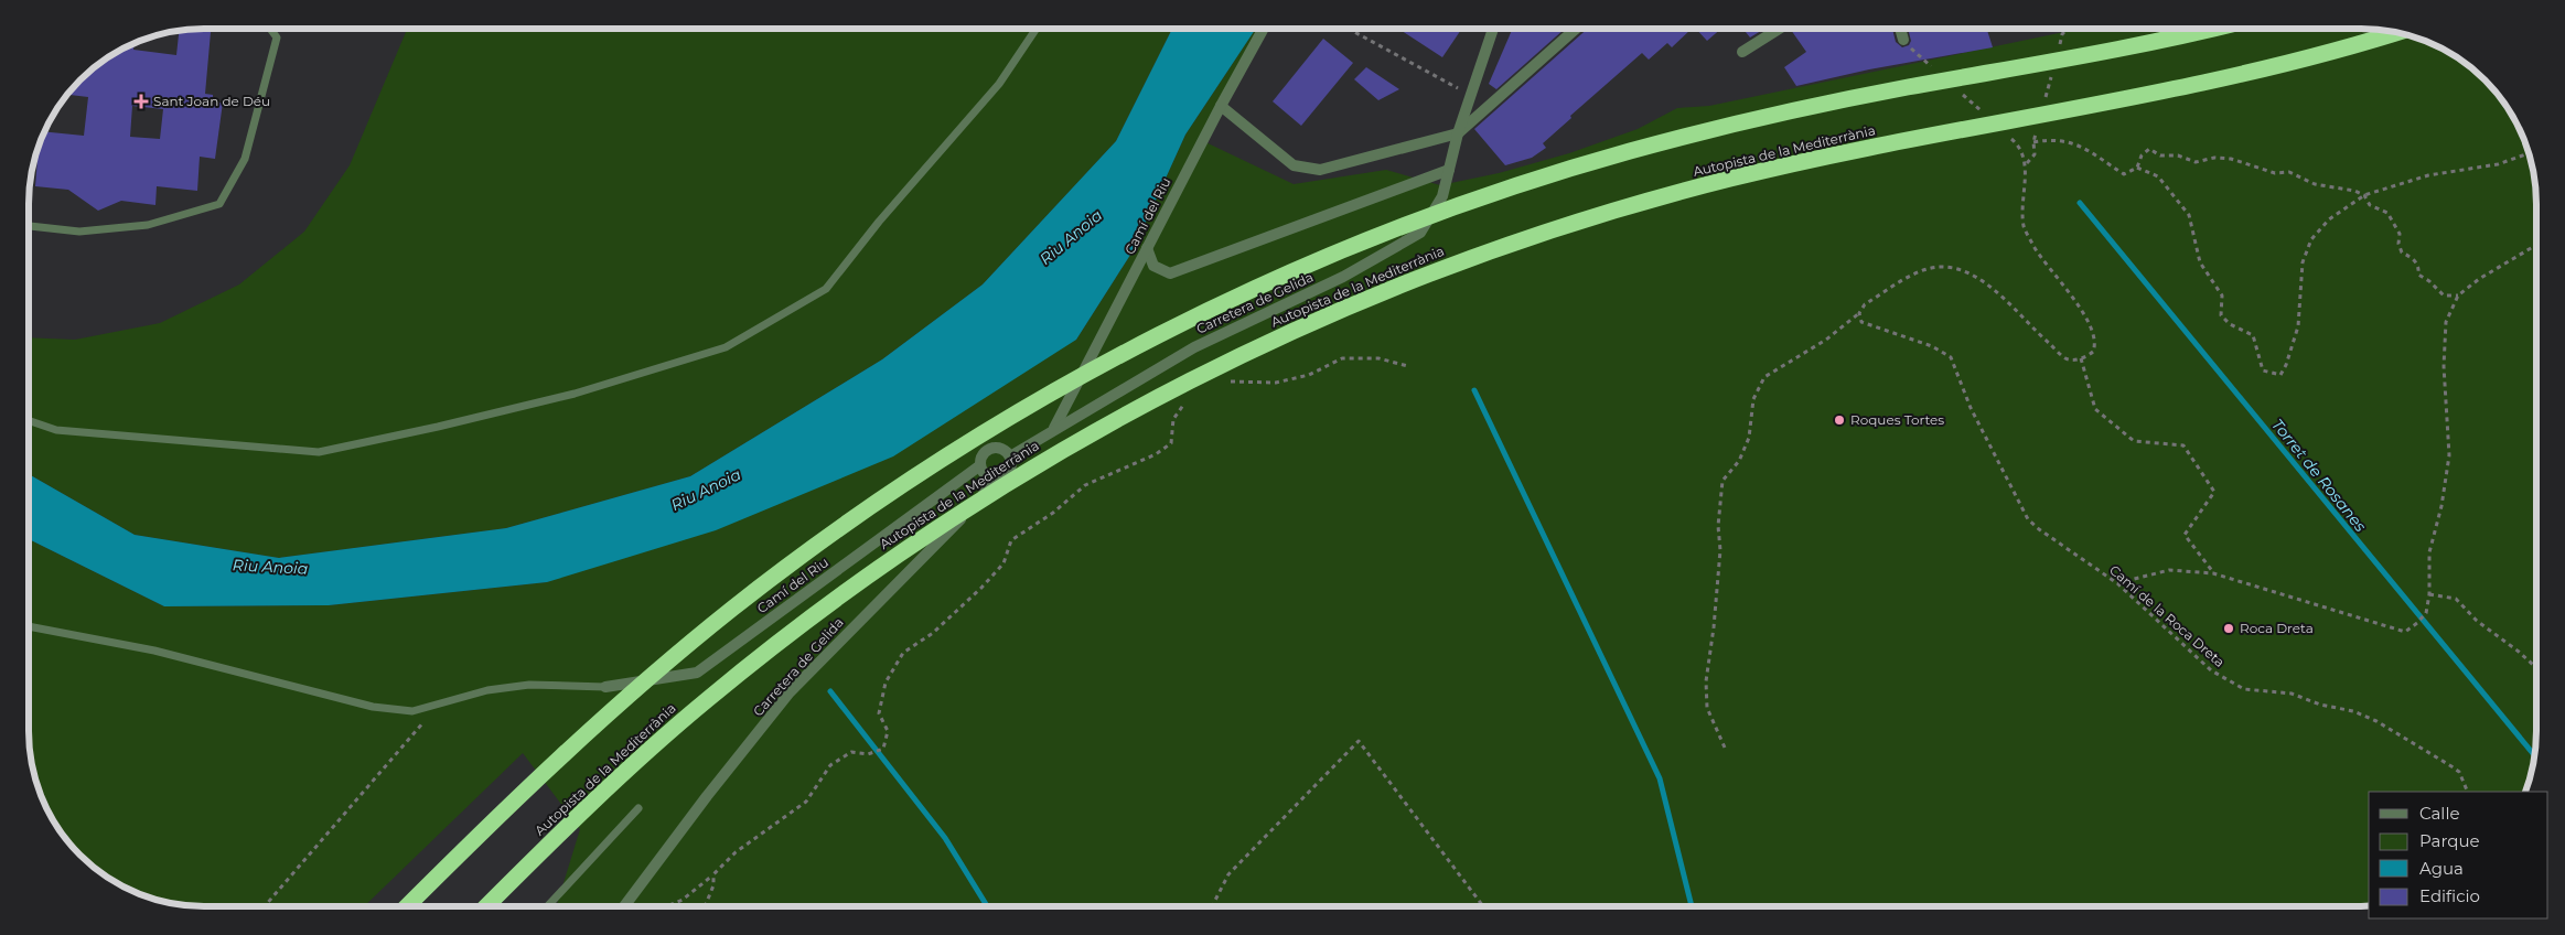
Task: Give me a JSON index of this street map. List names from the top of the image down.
{
  "streets": {
    "highway": ["Autopista de la Mediterrània"],
    "street": ["Camí del Riu", "Carretera de Gelida"],
    "path": ["Camí de la Roca Dreta"]
  },
  "crossings": [
    ["Camí del Riu", "Carretera de Gelida"]
  ],
  "water": ["Riu Anoia", "Torret de Rosanes"],
  "places": {
    "health": ["Sant Joan de Déu"],
    "other": ["Roques Tortes", "Roca Dreta"]
  },
  "legend": [
    "Calle",
    "Parque",
    "Agua",
    "Edificio"
  ]
}
